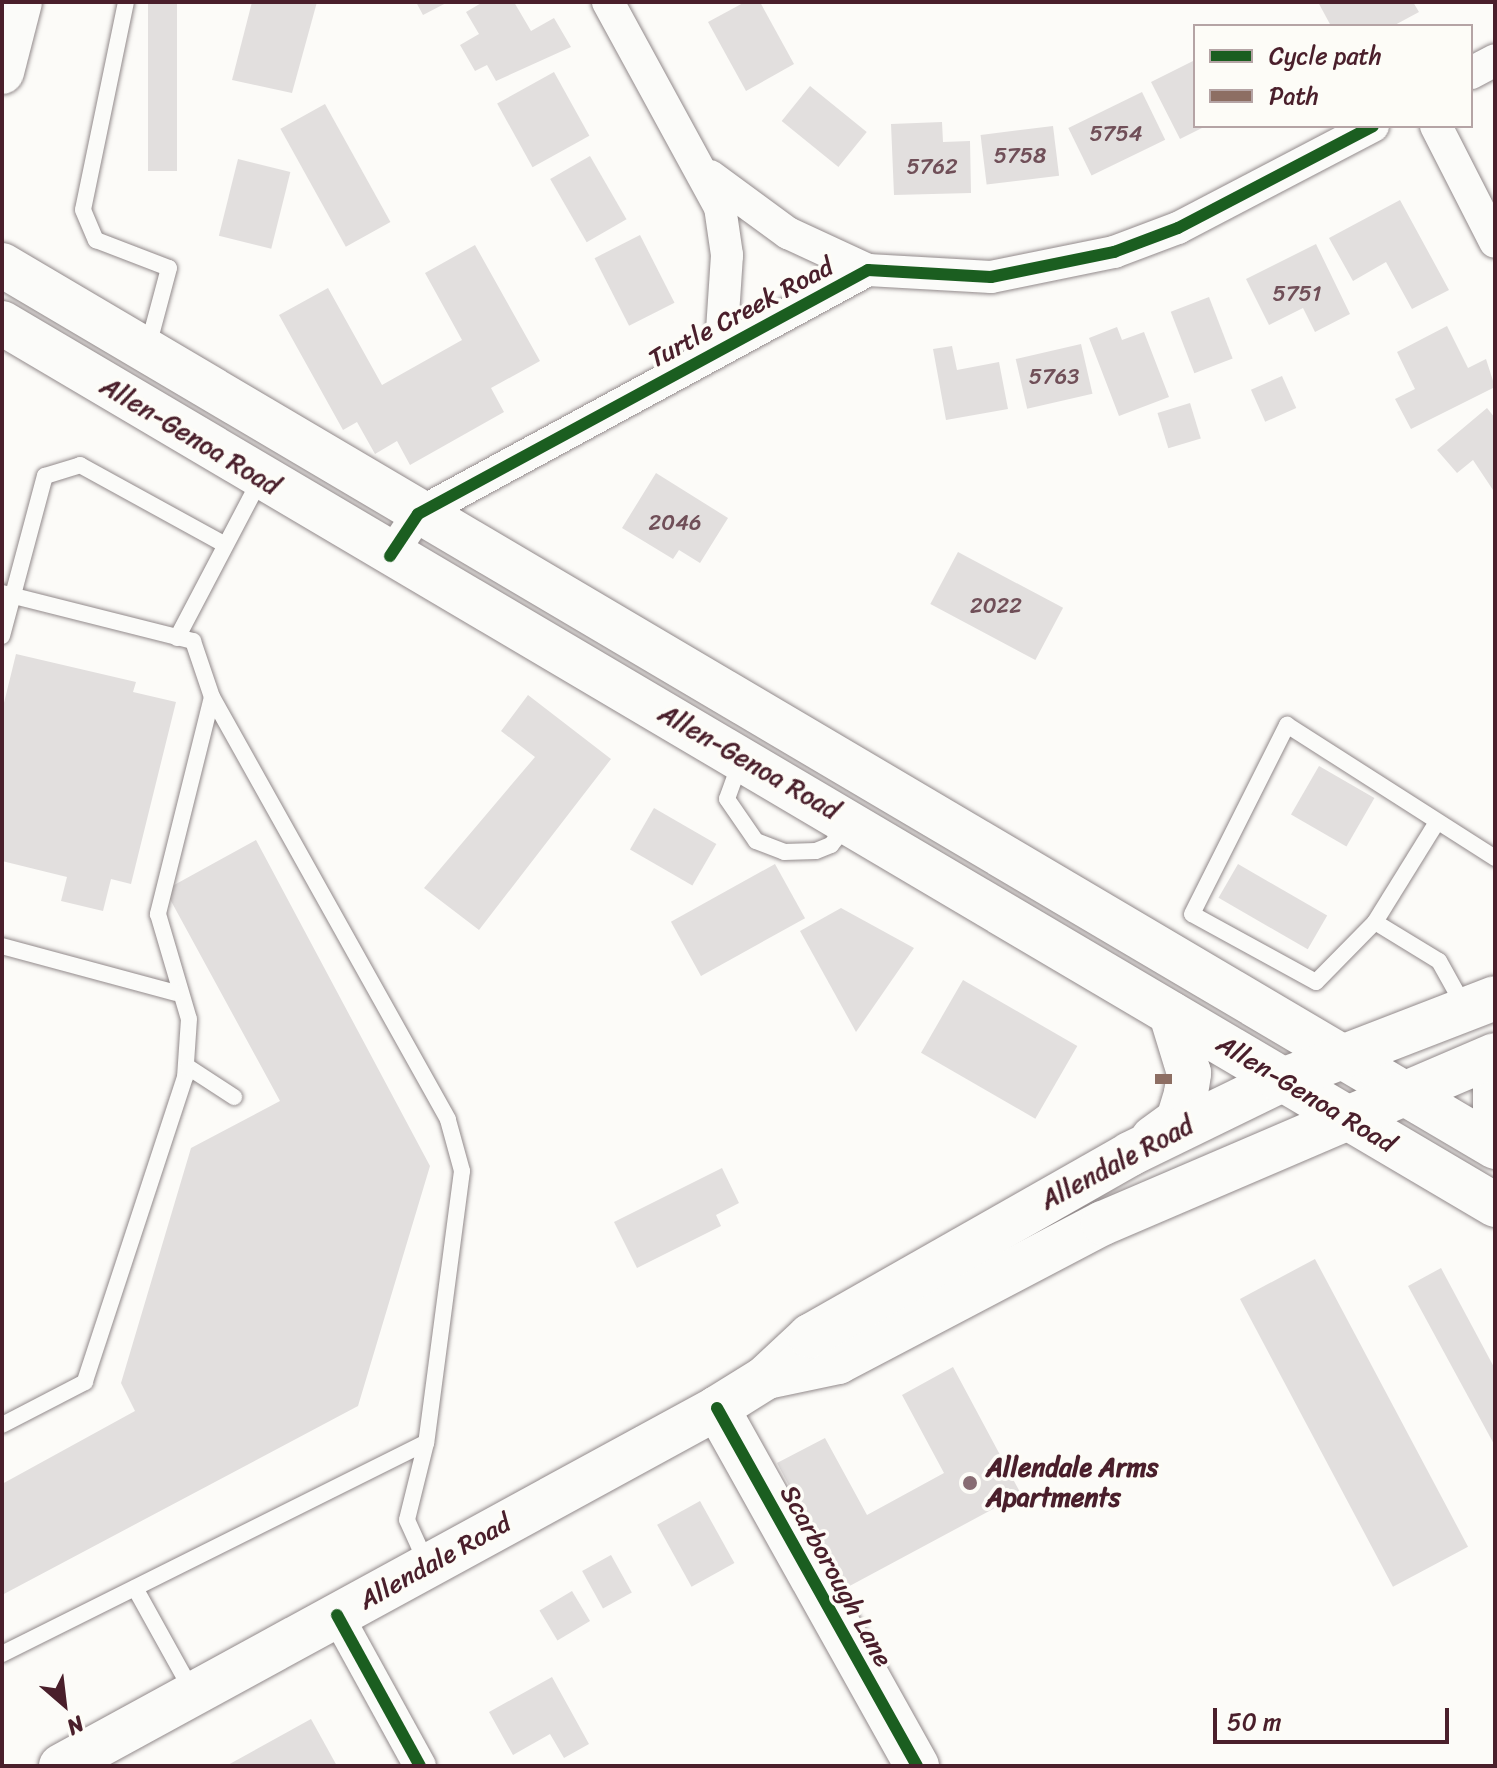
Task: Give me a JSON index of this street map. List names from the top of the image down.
{
  "streets": {
    "main road": ["Allen-Genoa Road", "Allendale Road", "Scarborough Lane"],
    "street": ["Turtle Creek Road"]
  },
  "crossings": [
    ["Turtle Creek Road", "Allen-Genoa Road"],
    ["Allen-Genoa Road", "Allendale Road"],
    ["Allendale Road", "Scarborough Lane"]
  ],
  "places": ["Allendale Arms Apartments"],
  "house_numbers": [
    "5754",
    "5758",
    "5762",
    "5751",
    "5763",
    "2046",
    "2022"
  ],
  "legend": ["Cycle path", "Path"],
  "scale_bar": "50 m",
  "north": "bottom right"
}
